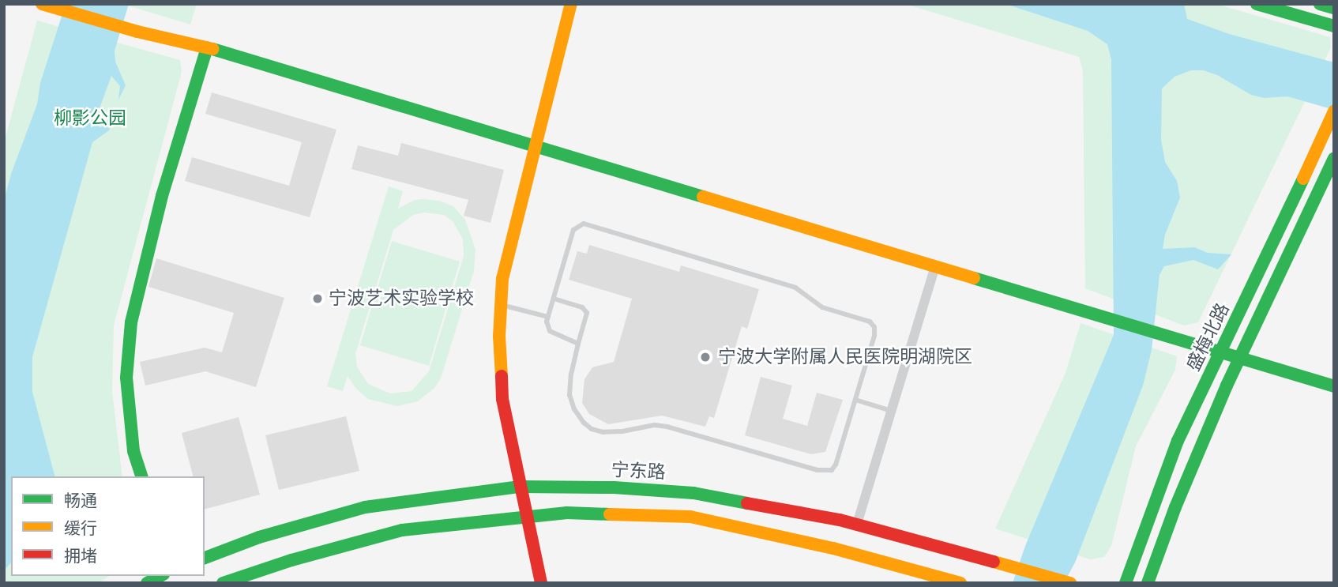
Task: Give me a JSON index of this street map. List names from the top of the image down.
{
  "streets": {
    "main road": ["盛梅北路", "宁东路"]
  },
  "parks": ["柳影公园"],
  "places": ["宁波艺术实验学校", "宁波大学附属人民医院明湖院区"],
  "legend": ["畅通", "缓行", "拥堵"]
}
